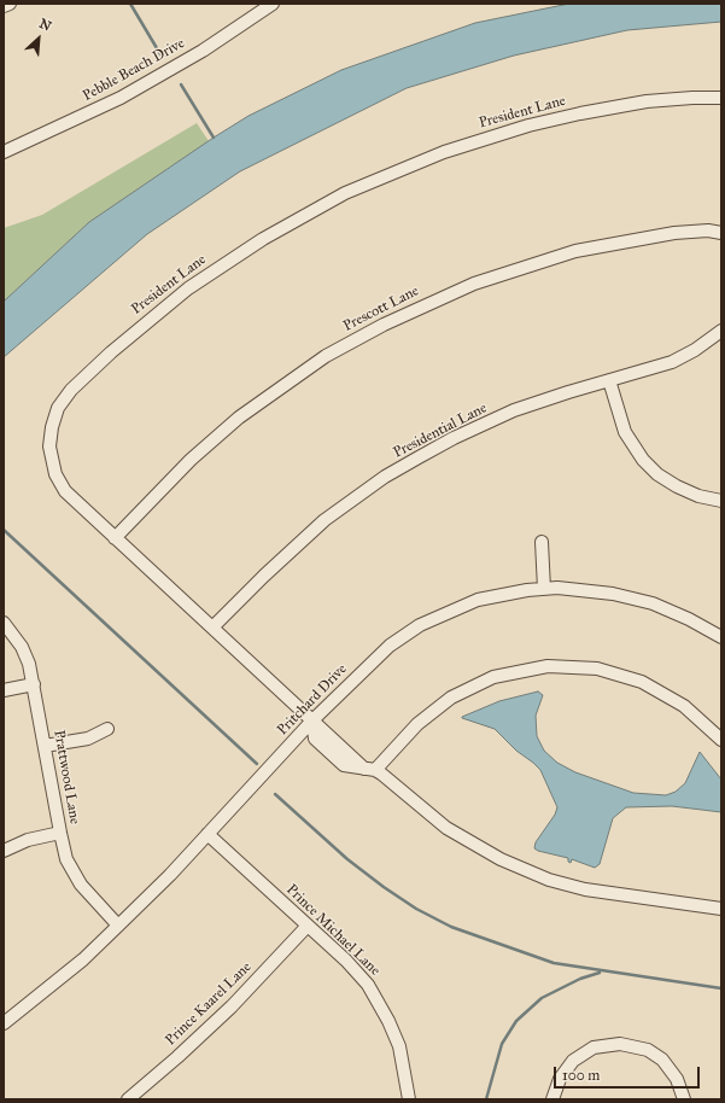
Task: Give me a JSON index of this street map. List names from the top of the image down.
{
  "streets": {
    "street": [
      "Pebble Beach Drive",
      "President Lane",
      "Prescott Lane",
      "Presidential Lane",
      "Pritchard Drive",
      "Prattwood Lane",
      "Prince Michael Lane",
      "Prince Kaarel Lane"
    ]
  },
  "crossings": [
    ["President Lane", "Prescott Lane"],
    ["President Lane", "Presidential Lane"],
    ["President Lane", "Pritchard Drive"],
    ["Pritchard Drive", "Prattwood Lane"],
    ["Pritchard Drive", "Prince Michael Lane"],
    ["Prince Michael Lane", "Prince Kaarel Lane"]
  ],
  "scale_bar": "100 m",
  "north": "top right"
}
